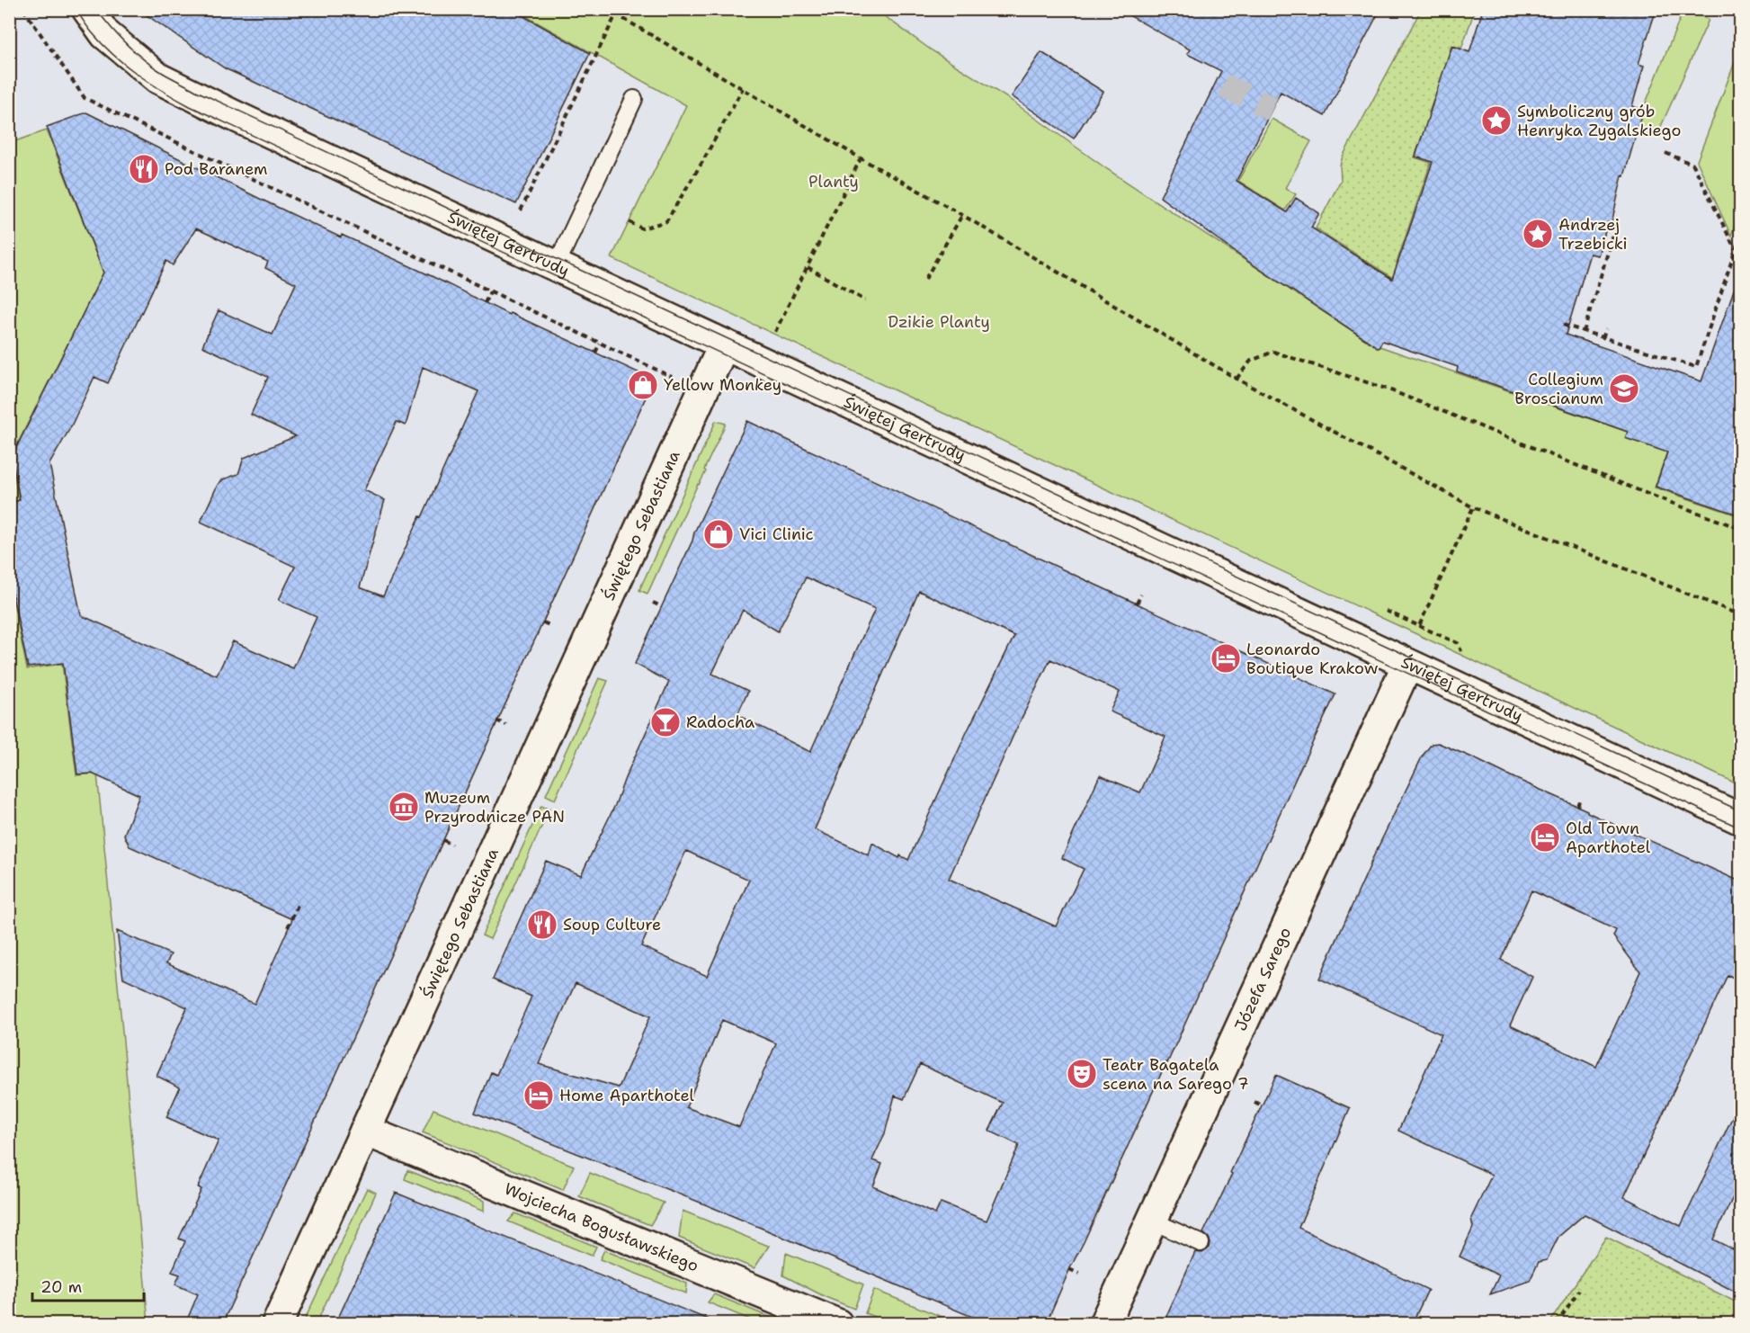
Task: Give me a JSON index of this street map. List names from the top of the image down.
{
  "streets": {
    "street": [
      "Świętej Gertrudy",
      "Świętego Sebastiana",
      "Józefa Sarego",
      "Wojciecha Bogusławskiego"
    ]
  },
  "crossings": [
    ["Świętej Gertrudy", "Świętego Sebastiana"],
    ["Świętej Gertrudy", "Józefa Sarego"],
    ["Świętego Sebastiana", "Wojciecha Bogusławskiego"]
  ],
  "parks": ["Planty", "Dzikie Planty"],
  "places": {
    "place": ["Symboliczny grób Henryka Zygalskiego", "Andrzej Trzebicki"],
    "restaurant": ["Pod Baranem", "Soup Culture"],
    "shop": ["Yellow Monkey", "Vici Clinic"],
    "school or university": ["Collegium Broscianum"],
    "hotel": ["Leonardo Boutique Krakow", "Old Town Aparthotel", "Home Aparthotel"],
    "bar": ["Radocha"],
    "museum": ["Muzeum Przyrodnicze PAN"],
    "theatre": ["Teatr Bagatela scena na Sarego 7"]
  },
  "scale_bar": "20 m"
}
